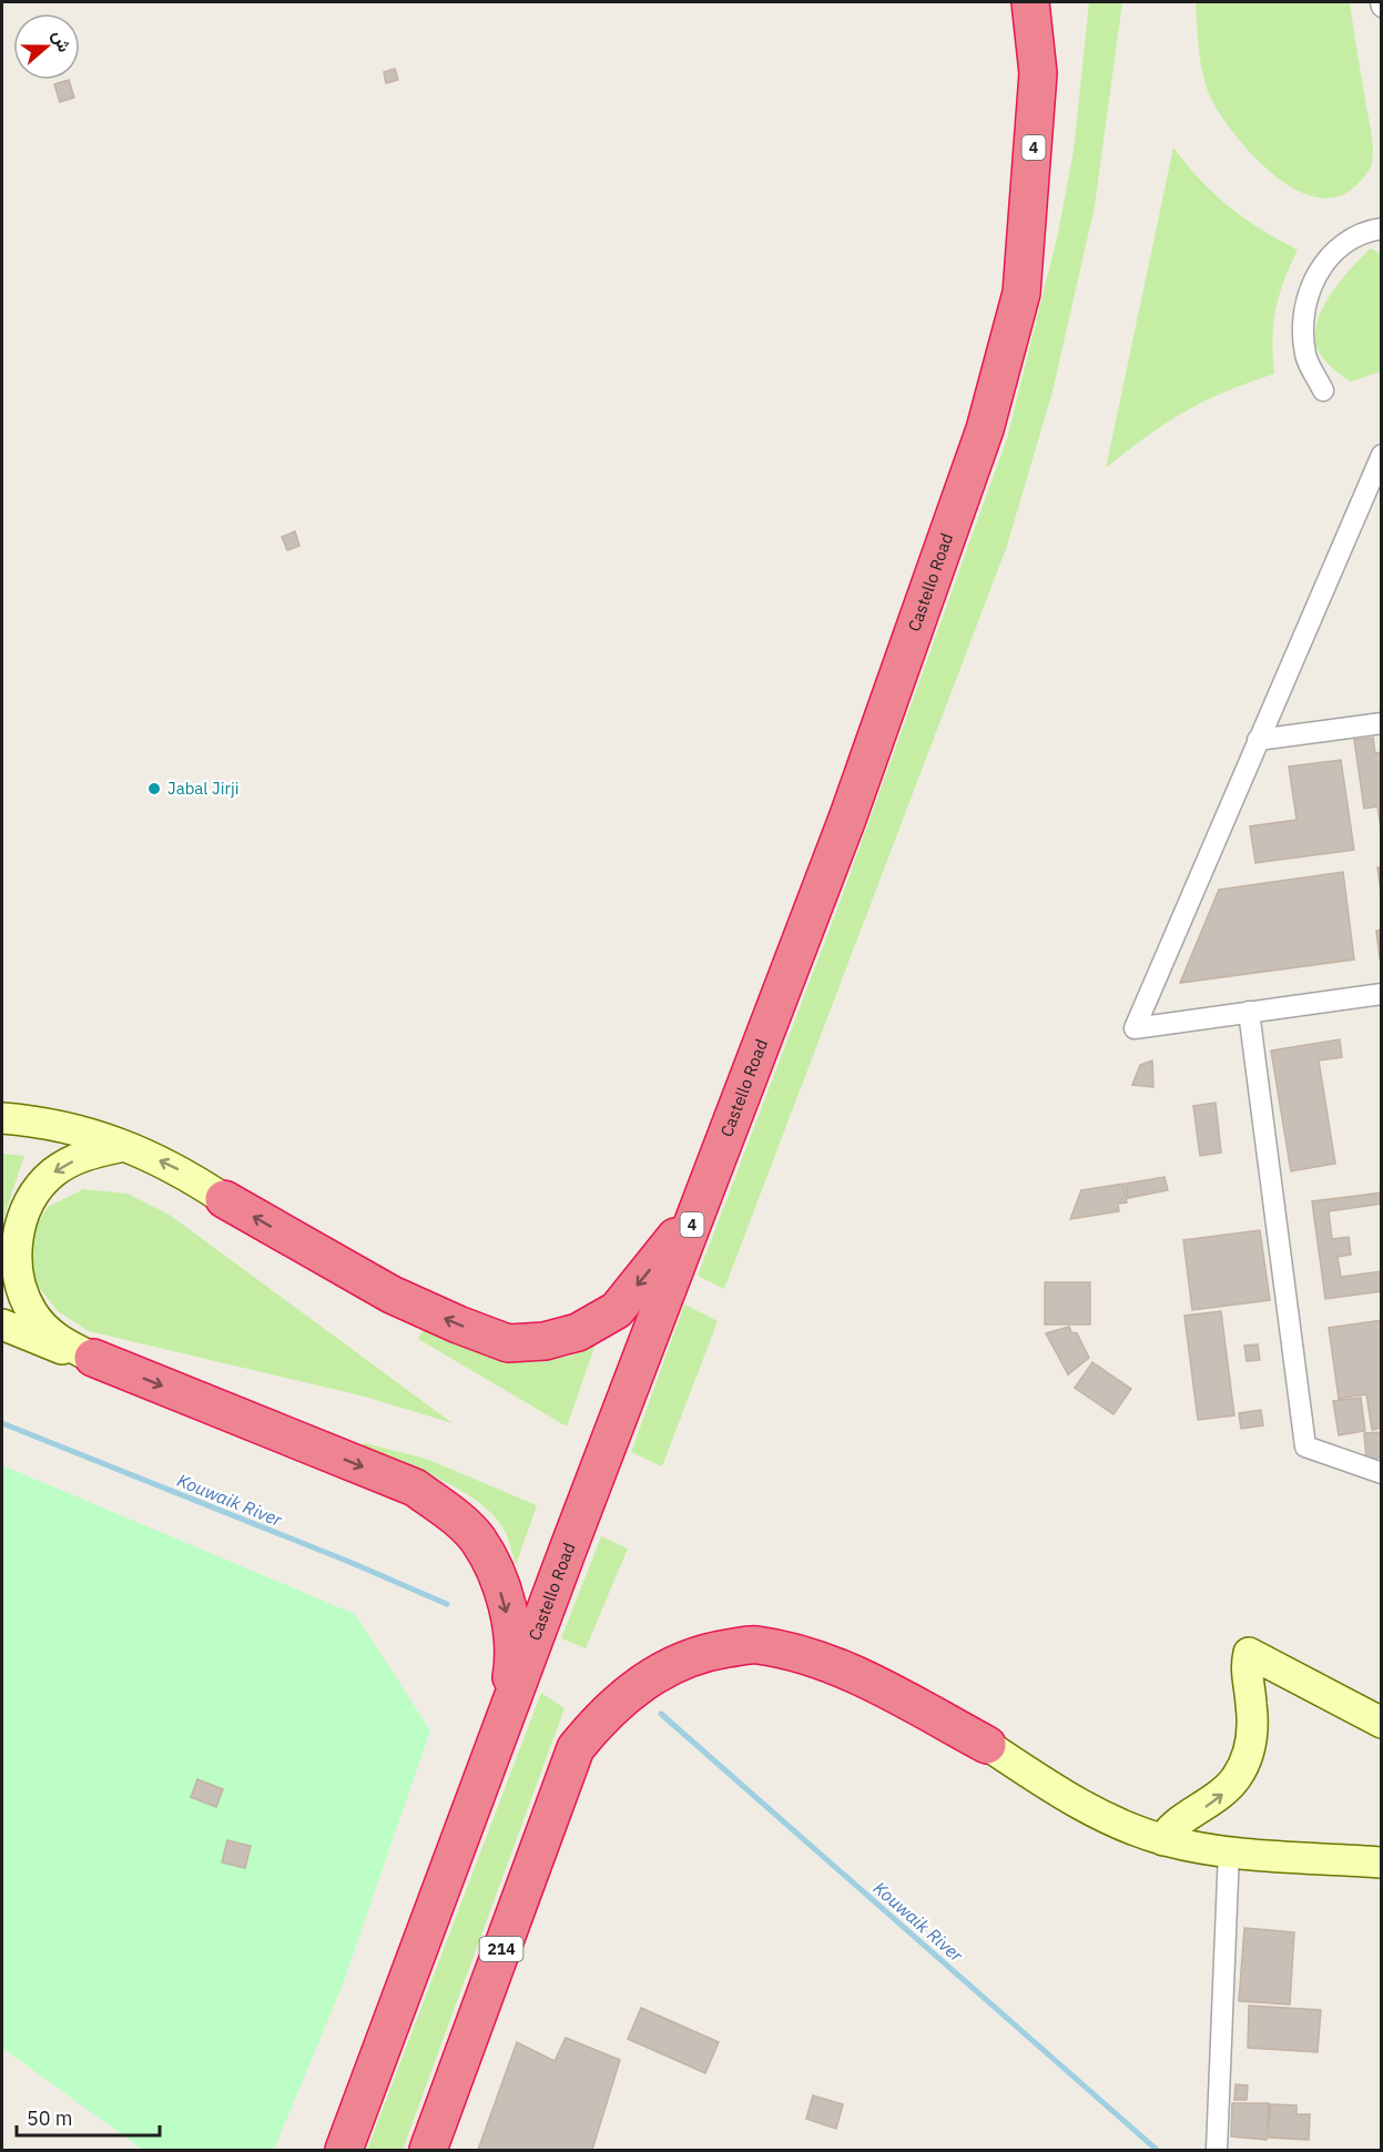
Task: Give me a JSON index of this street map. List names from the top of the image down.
{
  "streets": {
    "highway": ["4", "Castello Road", "214"]
  },
  "water": ["Kouwaik River"],
  "places": ["Jabal Jirji"],
  "scale_bar": "50 m",
  "north": "right"
}
